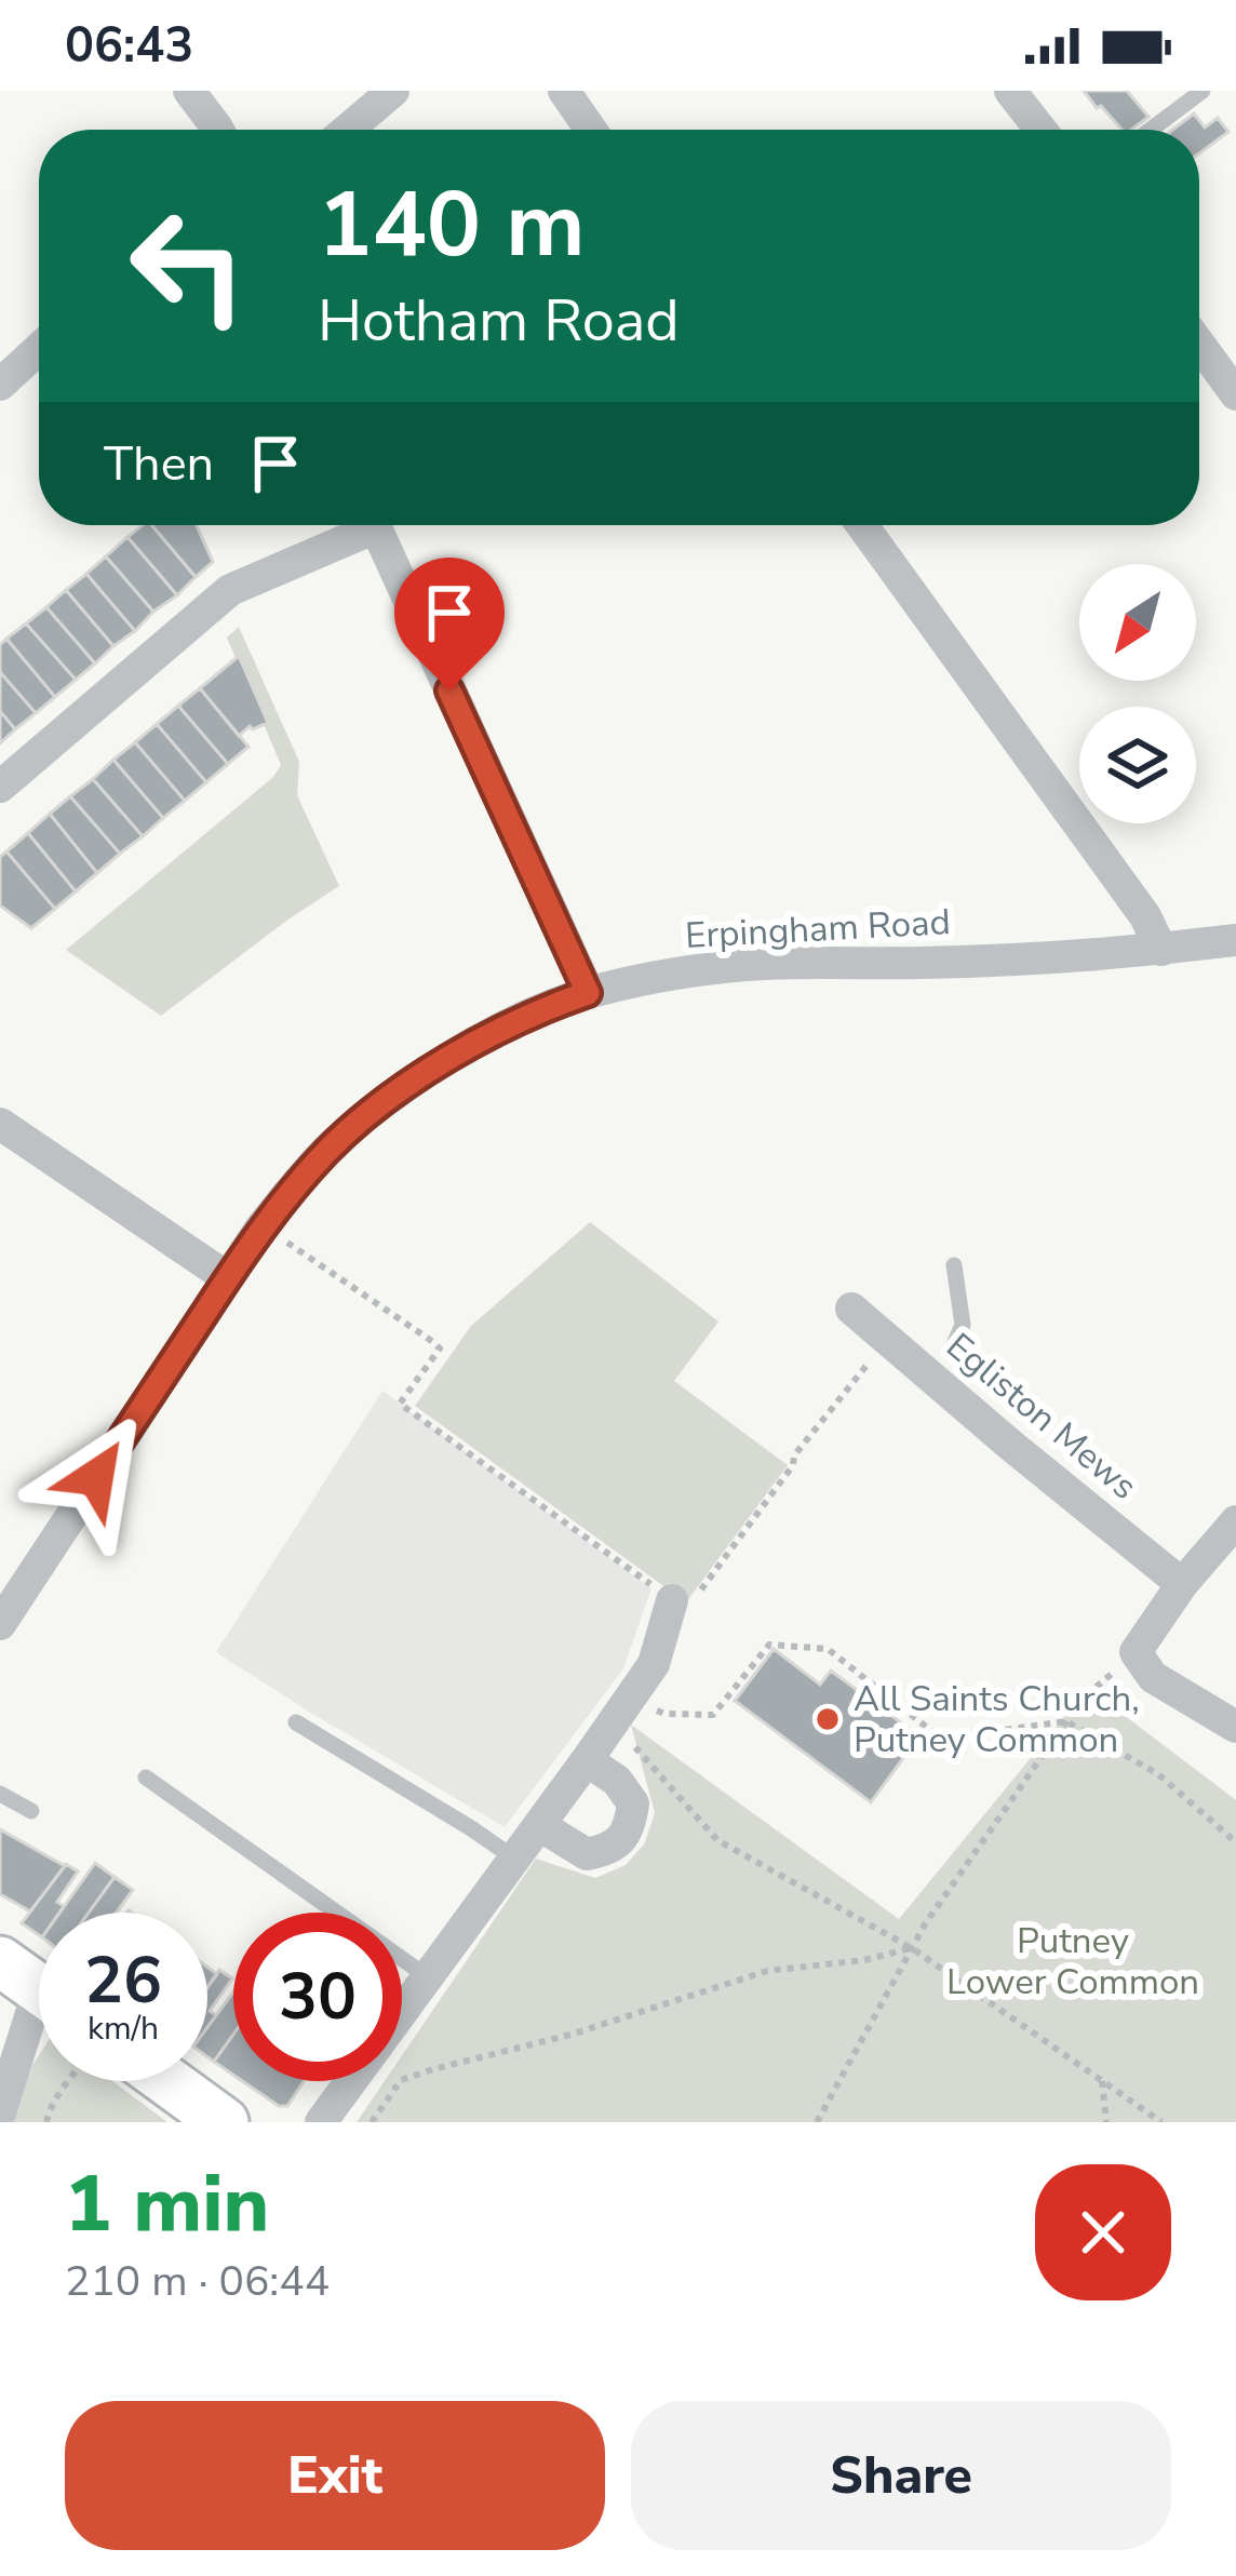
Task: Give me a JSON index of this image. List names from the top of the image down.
{
  "streets": {
    "street": ["Erpingham Road", "Egliston Mews"]
  },
  "parks": ["Putney Lower Common"],
  "places": ["All Saints Church, Putney Common"],
  "north": "bottom left",
  "page": {
    "status": "06:43",
    "turn": ["140 m", "Hotham Road"],
    "then": "Then",
    "speed": "26 km/h",
    "limit": "30",
    "heading": ["1 min", "210 m · 06:44"],
    "buttons": ["Exit", "Share"]
  }
}
